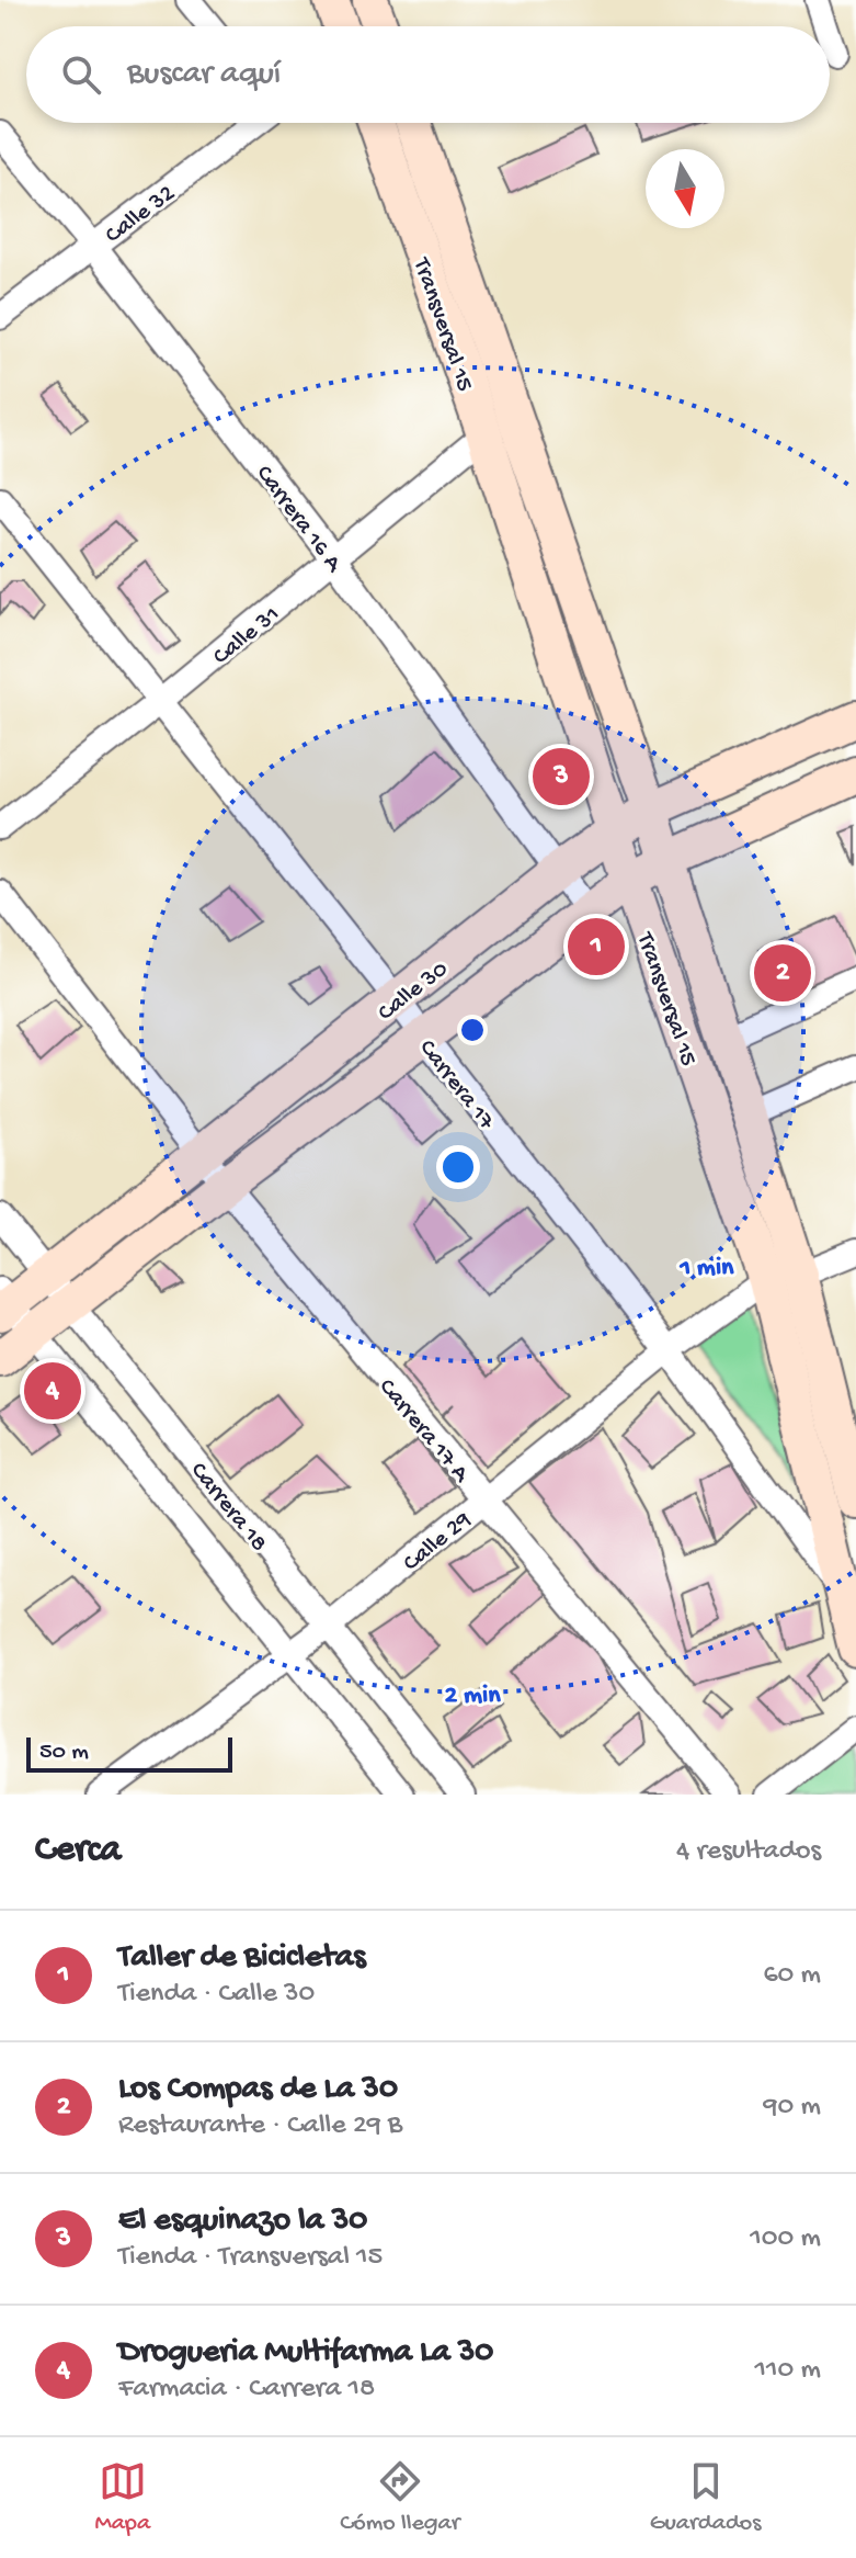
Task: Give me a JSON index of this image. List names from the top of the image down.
{
  "streets": {
    "street": [
      "Calle 32",
      "Transversal 15",
      "Carrera 16 A",
      "Calle 31",
      "Calle 30",
      "Carrera 17",
      "Carrera 17 A",
      "Carrera 18",
      "Calle 29"
    ]
  },
  "crossings": [
    ["Calle 32", "Carrera 16 A"],
    ["Transversal 15", "Calle 31"],
    ["Transversal 15", "Calle 30"],
    ["Transversal 15", "Carrera 17"],
    ["Transversal 15", "Calle 29"],
    ["Carrera 16 A", "Calle 31"],
    ["Carrera 16 A", "Calle 30"],
    ["Calle 31", "Carrera 17"],
    ["Calle 30", "Carrera 17"],
    ["Calle 30", "Carrera 17 A"],
    ["Calle 30", "Carrera 18"],
    ["Carrera 17", "Calle 29"],
    ["Carrera 17 A", "Calle 29"],
    ["Carrera 18", "Calle 29"]
  ],
  "scale_bar": "50 m",
  "north": "bottom",
  "page": {
    "search": "Buscar aquí",
    "pins": [
      "3",
      "1",
      "2",
      "4"
    ],
    "scale": "50 m",
    "heading": ["Cerca", "4 resultados"],
    "list": [
      {
        "mark": "1",
        "name": "Taller de Bicicletas",
        "note": "Tienda · Calle 30",
        "value": "60 m"
      },
      {
        "mark": "2",
        "name": "Los Compas de La 30",
        "note": "Restaurante · Calle 29 B",
        "value": "90 m"
      },
      {
        "mark": "3",
        "name": "El esquinazo la 30",
        "note": "Tienda · Transversal 15",
        "value": "100 m"
      },
      {
        "mark": "4",
        "name": "Drogueria Multifarma La 30",
        "note": "Farmacia · Carrera 18",
        "value": "110 m"
      }
    ],
    "nav": ["Mapa", "Cómo llegar", "Guardados"]
  },
  "rings": ["1 min", "2 min"]
}
